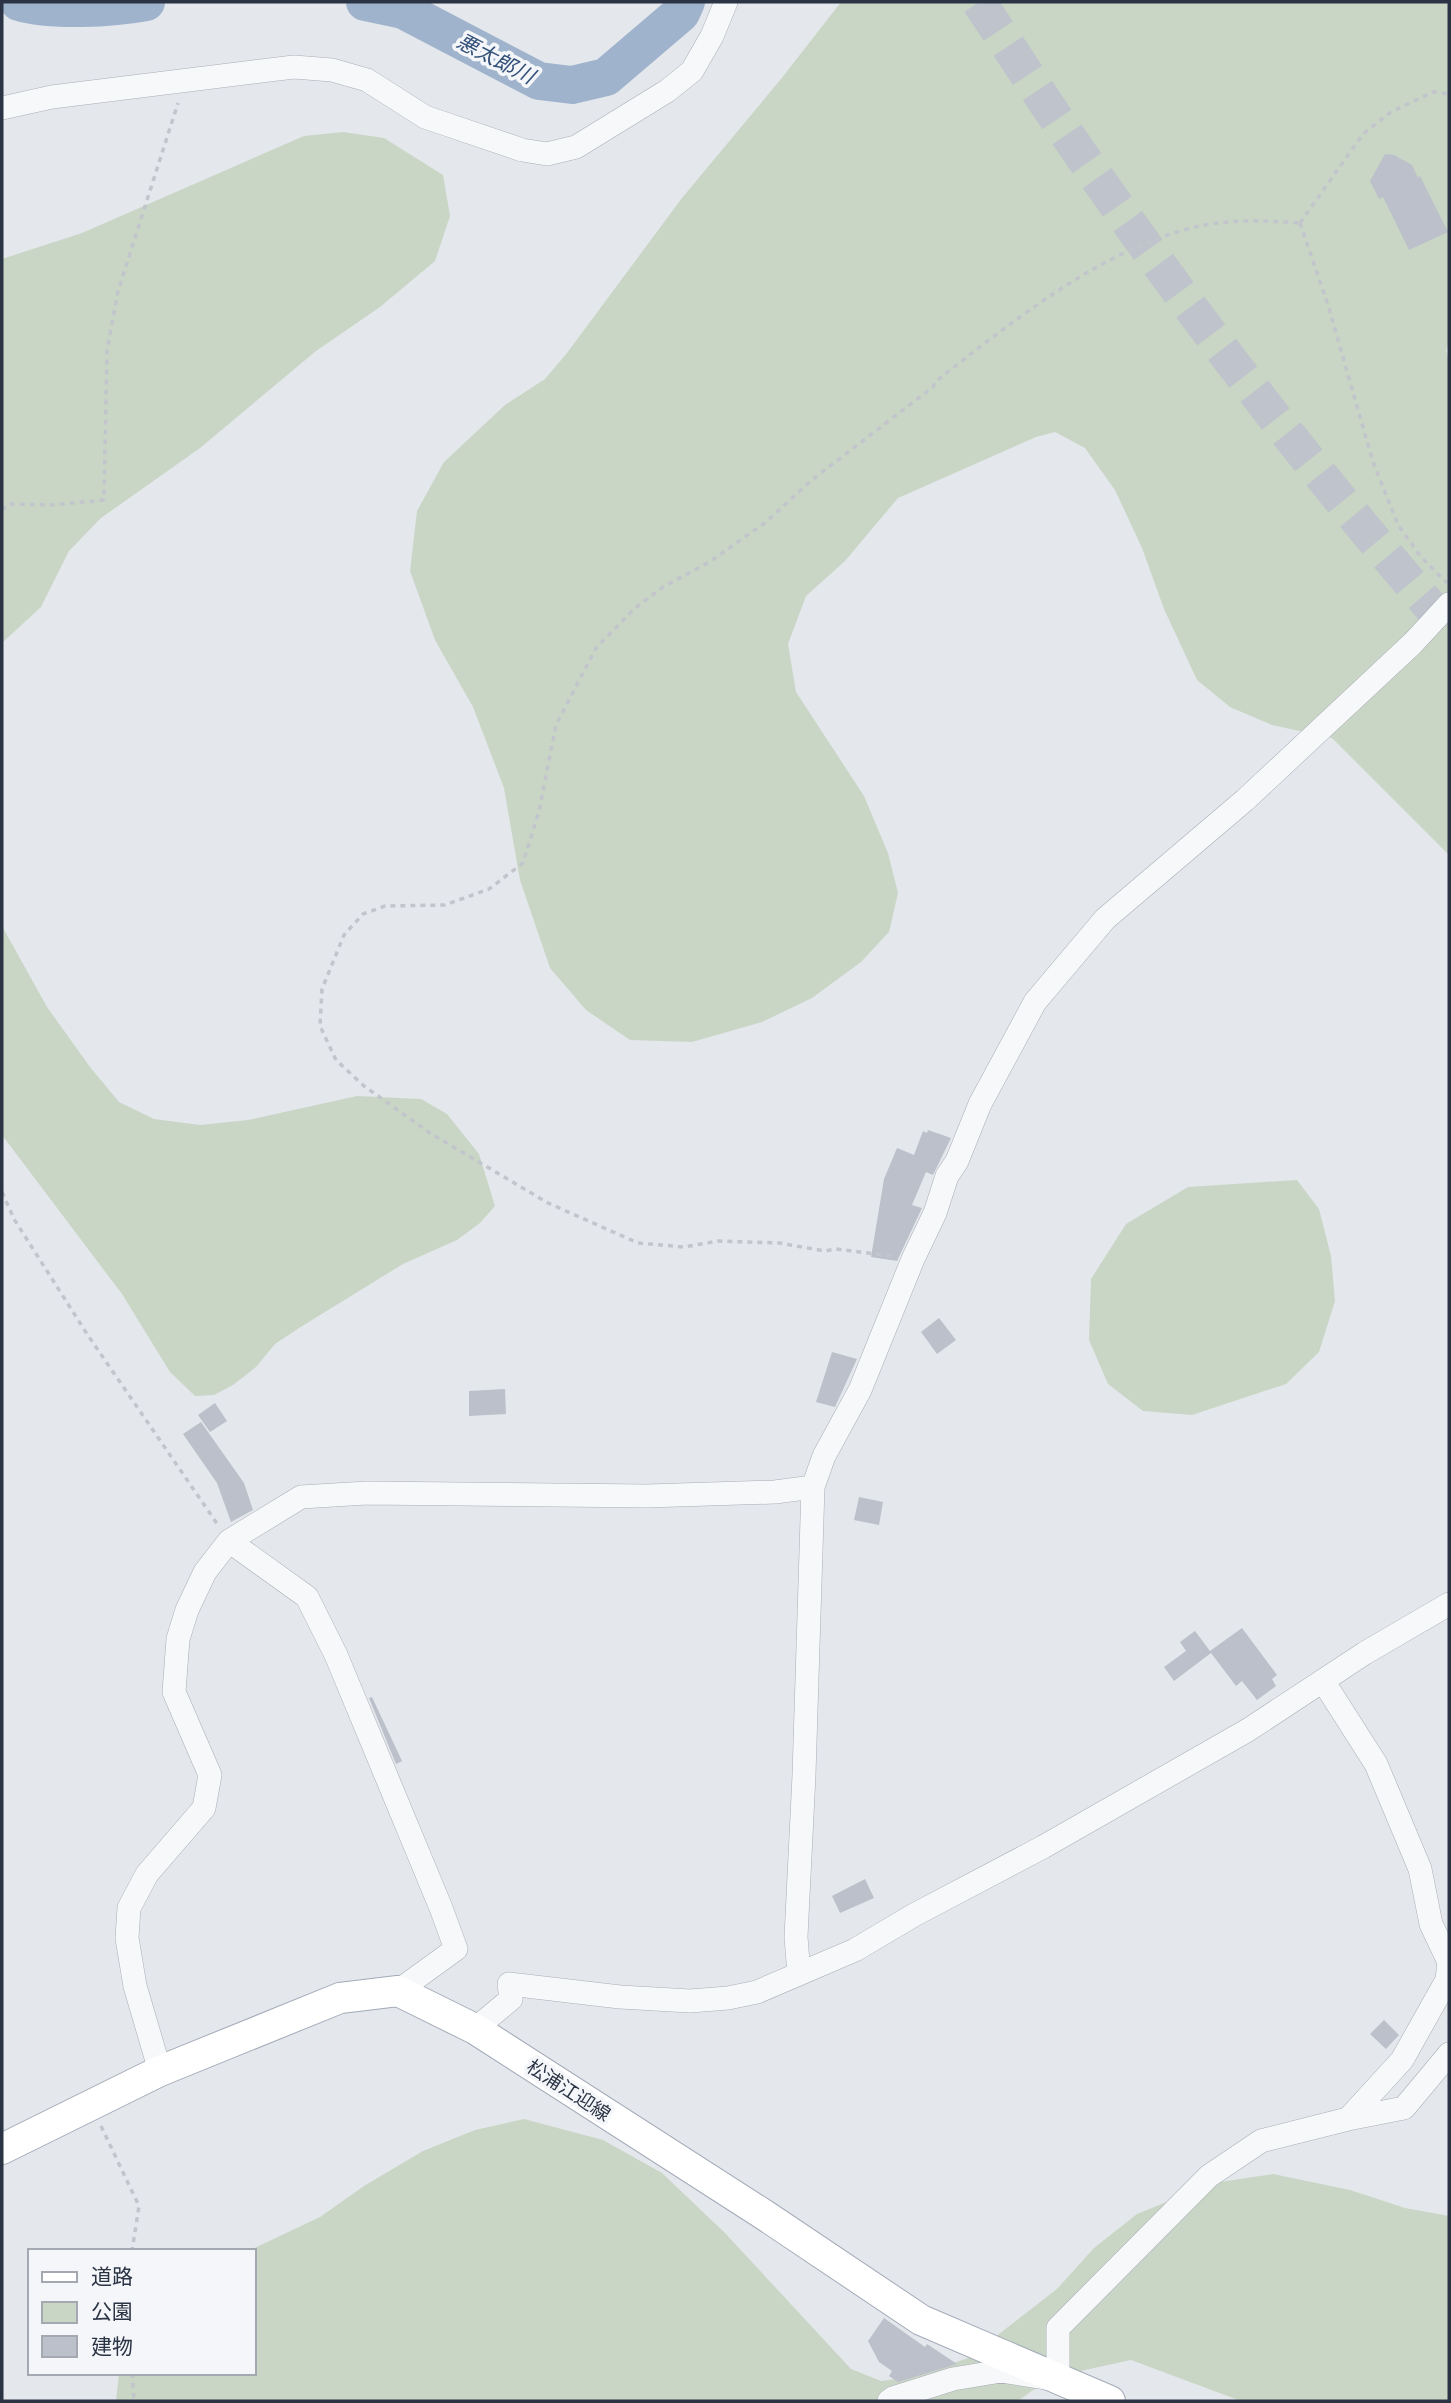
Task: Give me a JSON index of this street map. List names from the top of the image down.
{
  "streets": {
    "main road": ["松浦江迎線"]
  },
  "water": ["悪太郎川"],
  "legend": ["道路", "公園", "建物"]
}
